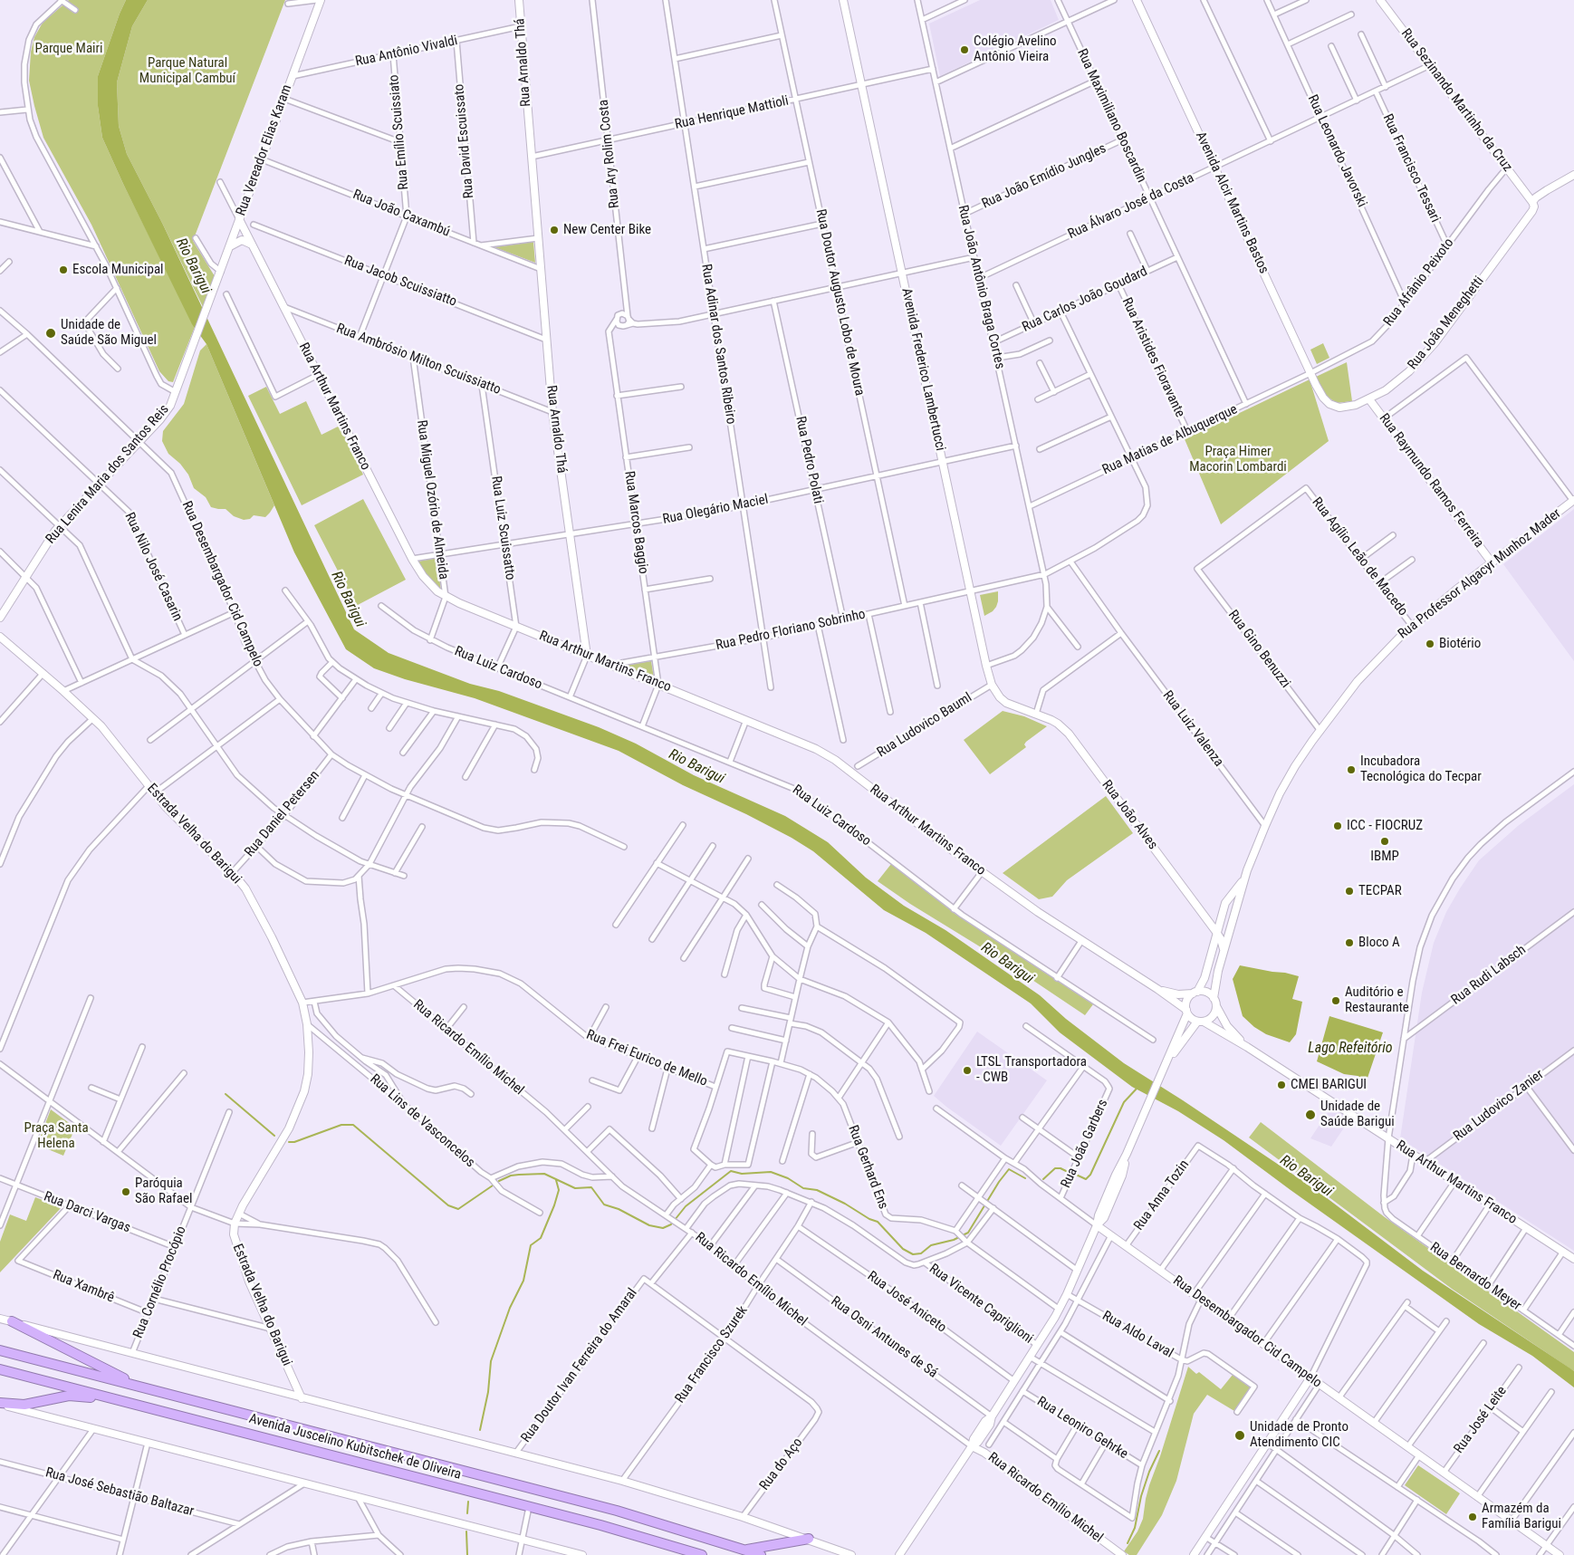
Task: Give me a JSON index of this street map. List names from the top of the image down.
{
  "streets": {
    "highway": ["Avenida Juscelino Kubitschek de Oliveira"],
    "street": [
      "Rua Antônio Vivaldi",
      "Rua Arnaldo Thá",
      "Rua Sezinando Martinho da Cruz",
      "Rua Henrique Mattioli",
      "Rua Maximiliano Boscardin",
      "Rua Emílio Scuissiato",
      "Rua David Escuissato",
      "Rua Vereador Elias Karam",
      "Rua Leonardo Javorski",
      "Rua Ary Rolim Costa",
      "Rua Francisco Tessari",
      "Rua João Emídio Jungles",
      "Avenida Alcir Martins Bastos",
      "Rua Álvaro José da Costa",
      "Rua João Caxambú",
      "Rua Jacob Scuissiatto",
      "Rua Afrânio Peixoto",
      "Rua João Antônio Braga Cortes",
      "Rua Carlos João Goudard",
      "Rua Doutor Augusto Lobo de Moura",
      "Rua João Meneghetti",
      "Rua Adinar dos Santos Ribeiro",
      "Rua Aristides Fioravante",
      "Rua Ambrósio Milton Scuissiatto",
      "Avenida Frederico Lambertucci",
      "Rua Arthur Martins Franco",
      "Rua Matias de Albuquerque",
      "Rua Pedro Polati",
      "Rua Lenira Maria dos Santos Reis",
      "Rua Raymundo Ramos Ferreira",
      "Rua Miguel Ozório de Almeida",
      "Rua Olegário Maciel",
      "Rua Marcos Baggio",
      "Rua Luiz Scuissatto",
      "Rua Agílio Leão de Macedo",
      "Rua Nilo José Casarin",
      "Rua Professor Algacyr Munhoz Mader",
      "Rua Desembargador Cid Campelo",
      "Rua Pedro Floriano Sobrinho",
      "Rua Gino Benuzzi",
      "Rua Luiz Cardoso",
      "Rua Ludovico Bauml",
      "Rua Luiz Valenza",
      "Rua Daniel Petersen",
      "Rua João Alves",
      "Estrada Velha do Barigui",
      "Rua Rudi Labsch",
      "Rua Ricardo Emílio Michel",
      "Rua Frei Eurico de Mello",
      "Rua Ludovico Zanier",
      "Rua Lins de Vasconcelos",
      "Rua João Garbers",
      "Rua Gerhard Ens",
      "Rua Anna Tozin",
      "Rua Darci Vargas",
      "Rua Bernardo Meyer",
      "Rua Cornélio Procópio",
      "Rua Xambrê",
      "Rua José Aniceto",
      "Rua Vicente Capriglioni",
      "Rua Aldo Laval",
      "Rua Osni Antunes de Sá",
      "Rua Francisco Szurek",
      "Rua Doutor Ivan Ferreira do Amaral",
      "Rua José Leite",
      "Rua Leoniro Gehrke",
      "Rua do Aço",
      "Rua José Sebastião Baltazar"
    ]
  },
  "crossings": [
    ["Rua Antônio Vivaldi", "Rua Arnaldo Thá"],
    ["Rua Antônio Vivaldi", "Rua Emílio Scuissiato"],
    ["Rua Antônio Vivaldi", "Rua David Escuissato"],
    ["Rua Antônio Vivaldi", "Rua Vereador Elias Karam"],
    ["Rua Arnaldo Thá", "Rua Henrique Mattioli"],
    ["Rua Arnaldo Thá", "Rua João Caxambú"],
    ["Rua Arnaldo Thá", "Rua Jacob Scuissiatto"],
    ["Rua Arnaldo Thá", "Rua Ambrósio Milton Scuissiatto"],
    ["Rua Arnaldo Thá", "Rua Arthur Martins Franco"],
    ["Rua Arnaldo Thá", "Rua Olegário Maciel"],
    ["Rua Sezinando Martinho da Cruz", "Rua Álvaro José da Costa"],
    ["Rua Sezinando Martinho da Cruz", "Rua Afrânio Peixoto"],
    ["Rua Sezinando Martinho da Cruz", "Rua João Meneghetti"],
    ["Rua Henrique Mattioli", "Rua Ary Rolim Costa"],
    ["Rua Henrique Mattioli", "Rua João Antônio Braga Cortes"],
    ["Rua Henrique Mattioli", "Rua Doutor Augusto Lobo de Moura"],
    ["Rua Henrique Mattioli", "Rua Adinar dos Santos Ribeiro"],
    ["Rua Henrique Mattioli", "Avenida Frederico Lambertucci"],
    ["Rua Maximiliano Boscardin", "Rua João Emídio Jungles"],
    ["Rua Maximiliano Boscardin", "Rua Álvaro José da Costa"],
    ["Rua Maximiliano Boscardin", "Rua Carlos João Goudard"],
    ["Rua Maximiliano Boscardin", "Rua Matias de Albuquerque"],
    ["Rua Emílio Scuissiato", "Rua João Caxambú"],
    ["Rua Emílio Scuissiato", "Rua Jacob Scuissiatto"],
    ["Rua Emílio Scuissiato", "Rua Ambrósio Milton Scuissiatto"],
    ["Rua David Escuissato", "Rua João Caxambú"],
    ["Rua Vereador Elias Karam", "Rua João Caxambú"],
    ["Rua Vereador Elias Karam", "Rua Arthur Martins Franco"],
    ["Rua Vereador Elias Karam", "Rua Lenira Maria dos Santos Reis"],
    ["Rua Leonardo Javorski", "Rua Álvaro José da Costa"],
    ["Rua Leonardo Javorski", "Rua Afrânio Peixoto"],
    ["Rua Francisco Tessari", "Rua Álvaro José da Costa"],
    ["Rua Francisco Tessari", "Rua Afrânio Peixoto"],
    ["Rua João Emídio Jungles", "Rua João Antônio Braga Cortes"],
    ["Avenida Alcir Martins Bastos", "Rua Álvaro José da Costa"],
    ["Avenida Alcir Martins Bastos", "Rua Afrânio Peixoto"],
    ["Avenida Alcir Martins Bastos", "Rua João Meneghetti"],
    ["Avenida Alcir Martins Bastos", "Rua Matias de Albuquerque"],
    ["Rua Álvaro José da Costa", "Rua João Antônio Braga Cortes"],
    ["Rua Afrânio Peixoto", "Rua Matias de Albuquerque"],
    ["Rua João Antônio Braga Cortes", "Rua Carlos João Goudard"],
    ["Rua João Antônio Braga Cortes", "Rua Matias de Albuquerque"],
    ["Rua João Antônio Braga Cortes", "Rua Olegário Maciel"],
    ["Rua João Antônio Braga Cortes", "Rua Pedro Floriano Sobrinho"],
    ["Rua Carlos João Goudard", "Rua Aristides Fioravante"],
    ["Rua Carlos João Goudard", "Rua Pedro Floriano Sobrinho"],
    ["Rua Doutor Augusto Lobo de Moura", "Rua Olegário Maciel"],
    ["Rua Doutor Augusto Lobo de Moura", "Rua Pedro Floriano Sobrinho"],
    ["Rua João Meneghetti", "Rua Raymundo Ramos Ferreira"],
    ["Rua Adinar dos Santos Ribeiro", "Rua Olegário Maciel"],
    ["Rua Adinar dos Santos Ribeiro", "Rua Pedro Floriano Sobrinho"],
    ["Rua Aristides Fioravante", "Rua Matias de Albuquerque"],
    ["Rua Ambrósio Milton Scuissiatto", "Rua Arthur Martins Franco"],
    ["Rua Ambrósio Milton Scuissiatto", "Rua Miguel Ozório de Almeida"],
    ["Rua Ambrósio Milton Scuissiatto", "Rua Luiz Scuissatto"],
    ["Avenida Frederico Lambertucci", "Rua Olegário Maciel"],
    ["Avenida Frederico Lambertucci", "Rua Pedro Floriano Sobrinho"],
    ["Avenida Frederico Lambertucci", "Rua Ludovico Bauml"],
    ["Avenida Frederico Lambertucci", "Rua João Alves"],
    ["Rua Arthur Martins Franco", "Rua Miguel Ozório de Almeida"],
    ["Rua Arthur Martins Franco", "Rua Olegário Maciel"],
    ["Rua Arthur Martins Franco", "Rua Marcos Baggio"],
    ["Rua Arthur Martins Franco", "Rua Luiz Scuissatto"],
    ["Rua Arthur Martins Franco", "Rua Professor Algacyr Munhoz Mader"],
    ["Rua Arthur Martins Franco", "Rua Pedro Floriano Sobrinho"],
    ["Rua Arthur Martins Franco", "Rua Ludovico Zanier"],
    ["Rua Matias de Albuquerque", "Rua Pedro Floriano Sobrinho"],
    ["Rua Pedro Polati", "Rua Olegário Maciel"],
    ["Rua Pedro Polati", "Rua Pedro Floriano Sobrinho"],
    ["Rua Lenira Maria dos Santos Reis", "Rua Nilo José Casarin"],
    ["Rua Lenira Maria dos Santos Reis", "Rua Desembargador Cid Campelo"],
    ["Rua Raymundo Ramos Ferreira", "Rua Professor Algacyr Munhoz Mader"],
    ["Rua Miguel Ozório de Almeida", "Rua Olegário Maciel"],
    ["Rua Miguel Ozório de Almeida", "Rua Luiz Cardoso"],
    ["Rua Olegário Maciel", "Rua Marcos Baggio"],
    ["Rua Olegário Maciel", "Rua Luiz Scuissatto"],
    ["Rua Marcos Baggio", "Rua Pedro Floriano Sobrinho"],
    ["Rua Agílio Leão de Macedo", "Rua Professor Algacyr Munhoz Mader"],
    ["Rua Agílio Leão de Macedo", "Rua Gino Benuzzi"],
    ["Rua Professor Algacyr Munhoz Mader", "Rua Gino Benuzzi"],
    ["Rua Professor Algacyr Munhoz Mader", "Rua Luiz Valenza"],
    ["Rua Professor Algacyr Munhoz Mader", "Rua João Alves"],
    ["Rua Desembargador Cid Campelo", "Rua Daniel Petersen"],
    ["Rua Desembargador Cid Campelo", "Rua João Garbers"],
    ["Rua Desembargador Cid Campelo", "Rua Anna Tozin"],
    ["Rua Desembargador Cid Campelo", "Rua José Leite"],
    ["Rua Pedro Floriano Sobrinho", "Rua Luiz Valenza"],
    ["Rua Daniel Petersen", "Estrada Velha do Barigui"],
    ["Estrada Velha do Barigui", "Rua Frei Eurico de Mello"],
    ["Estrada Velha do Barigui", "Rua Lins de Vasconcelos"],
    ["Rua Ricardo Emílio Michel", "Rua Frei Eurico de Mello"],
    ["Rua Ricardo Emílio Michel", "Rua Francisco Szurek"],
    ["Rua Frei Eurico de Mello", "Rua Gerhard Ens"],
    ["Rua Darci Vargas", "Rua Cornélio Procópio"],
    ["Rua Darci Vargas", "Rua Xambrê"],
    ["Rua Cornélio Procópio", "Rua Xambrê"],
    ["Rua José Aniceto", "Rua Francisco Szurek"],
    ["Rua Osni Antunes de Sá", "Rua Francisco Szurek"],
    ["Rua Francisco Szurek", "Rua do Aço"]
  ],
  "water": ["Rio Barigui", "Lago Refeitório"],
  "parks": [
    "Parque Mairi",
    "Parque Natural Municipal Cambuí",
    "Praça Himer Macorin Lombardi",
    "Praça Santa Helena"
  ],
  "places": [
    "Colégio Avelino Antônio Vieira",
    "New Center Bike",
    "Escola Municipal",
    "Unidade de Saúde São Miguel",
    "Biotério",
    "Incubadora Tecnológica do Tecpar",
    "ICC - FIOCRUZ",
    "IBMP",
    "TECPAR",
    "Bloco A",
    "Auditório e Restaurante",
    "LTSL Transportadora - CWB",
    "CMEI BARIGUI",
    "Unidade de Saúde Barigui",
    "Paróquia São Rafael",
    "Unidade de Pronto Atendimento CIC",
    "Armazém da Família Barigui"
  ]
}
